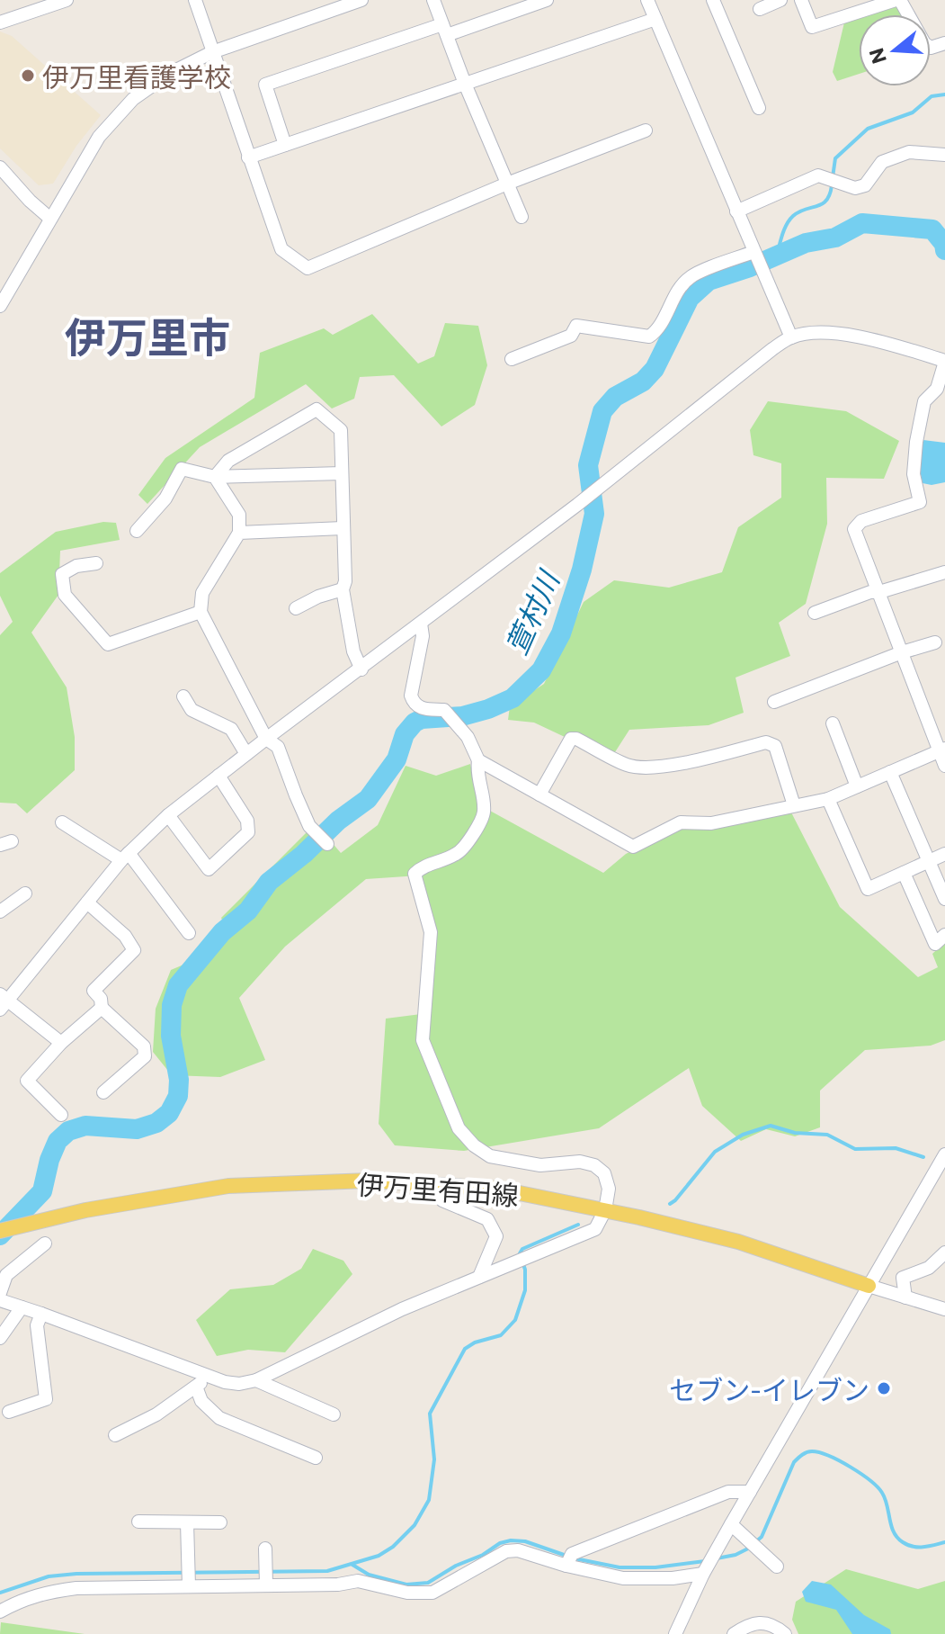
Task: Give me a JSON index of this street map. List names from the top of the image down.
{
  "streets": {
    "main road": ["伊万里有田線"]
  },
  "districts": ["伊万里市"],
  "water": ["萱村川"],
  "places": ["伊万里看護学校", "セブン-イレブン"],
  "north": "left"
}
